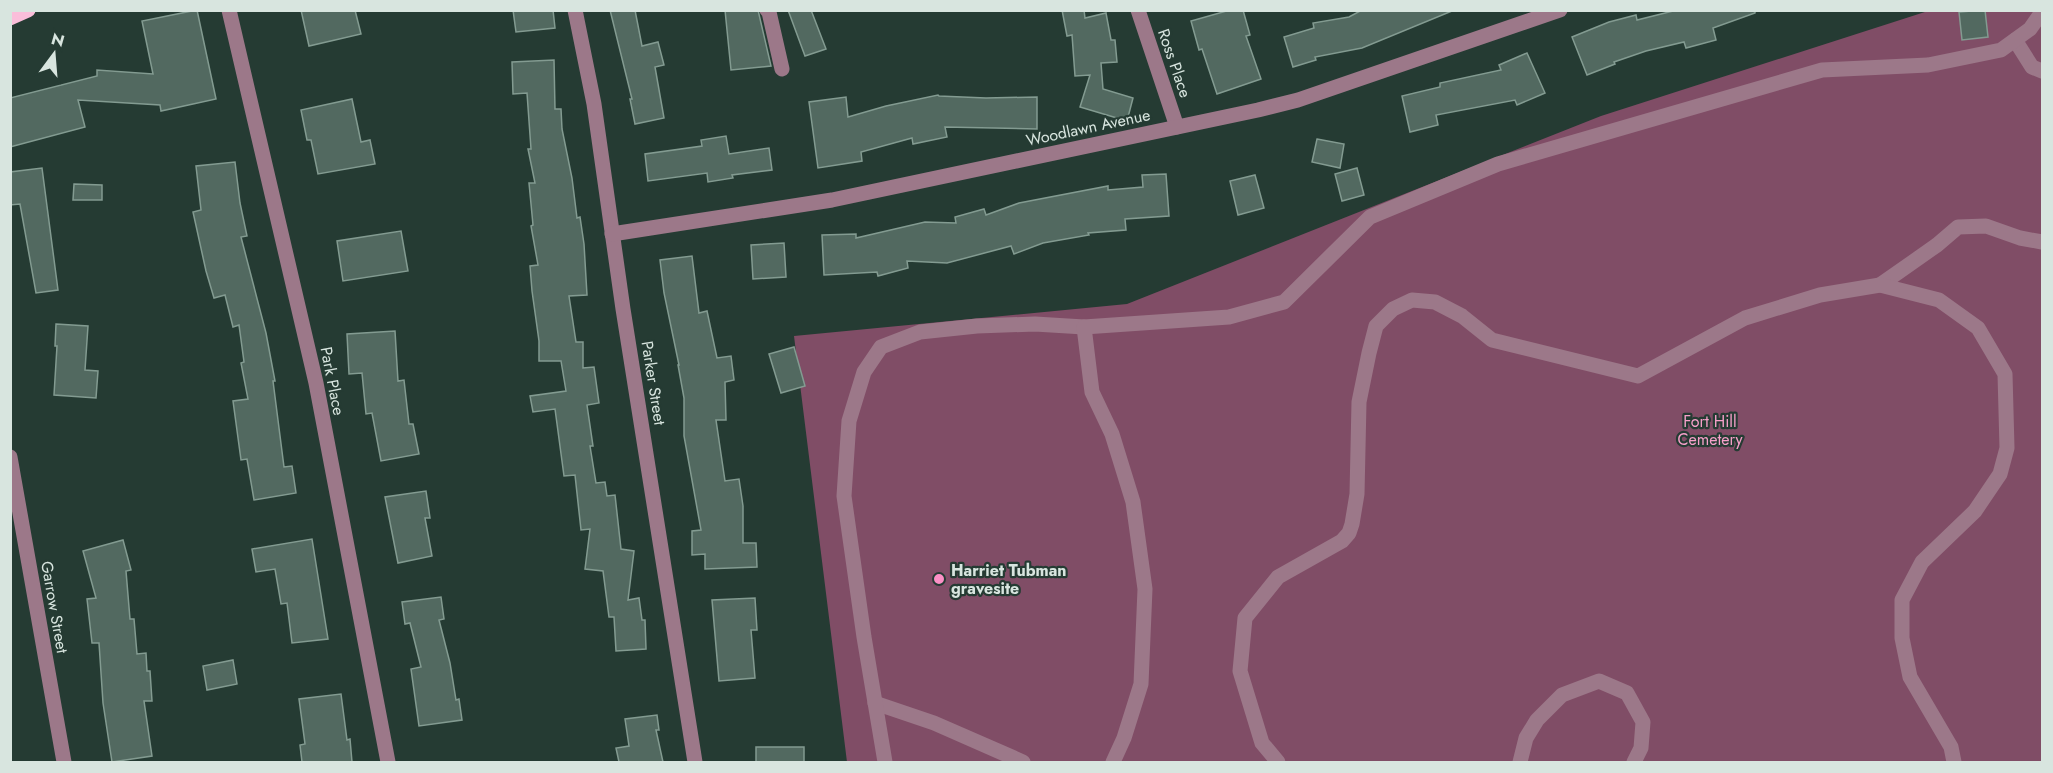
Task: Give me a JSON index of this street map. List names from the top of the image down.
{
  "streets": {
    "street": [
      "Ross Place",
      "Woodlawn Avenue",
      "Park Place",
      "Parker Street",
      "Garrow Street"
    ]
  },
  "crossings": [
    ["Ross Place", "Woodlawn Avenue"],
    ["Woodlawn Avenue", "Parker Street"]
  ],
  "parks": ["Fort Hill Cemetery"],
  "places": ["Harriet Tubman gravesite"],
  "north": "top"
}
